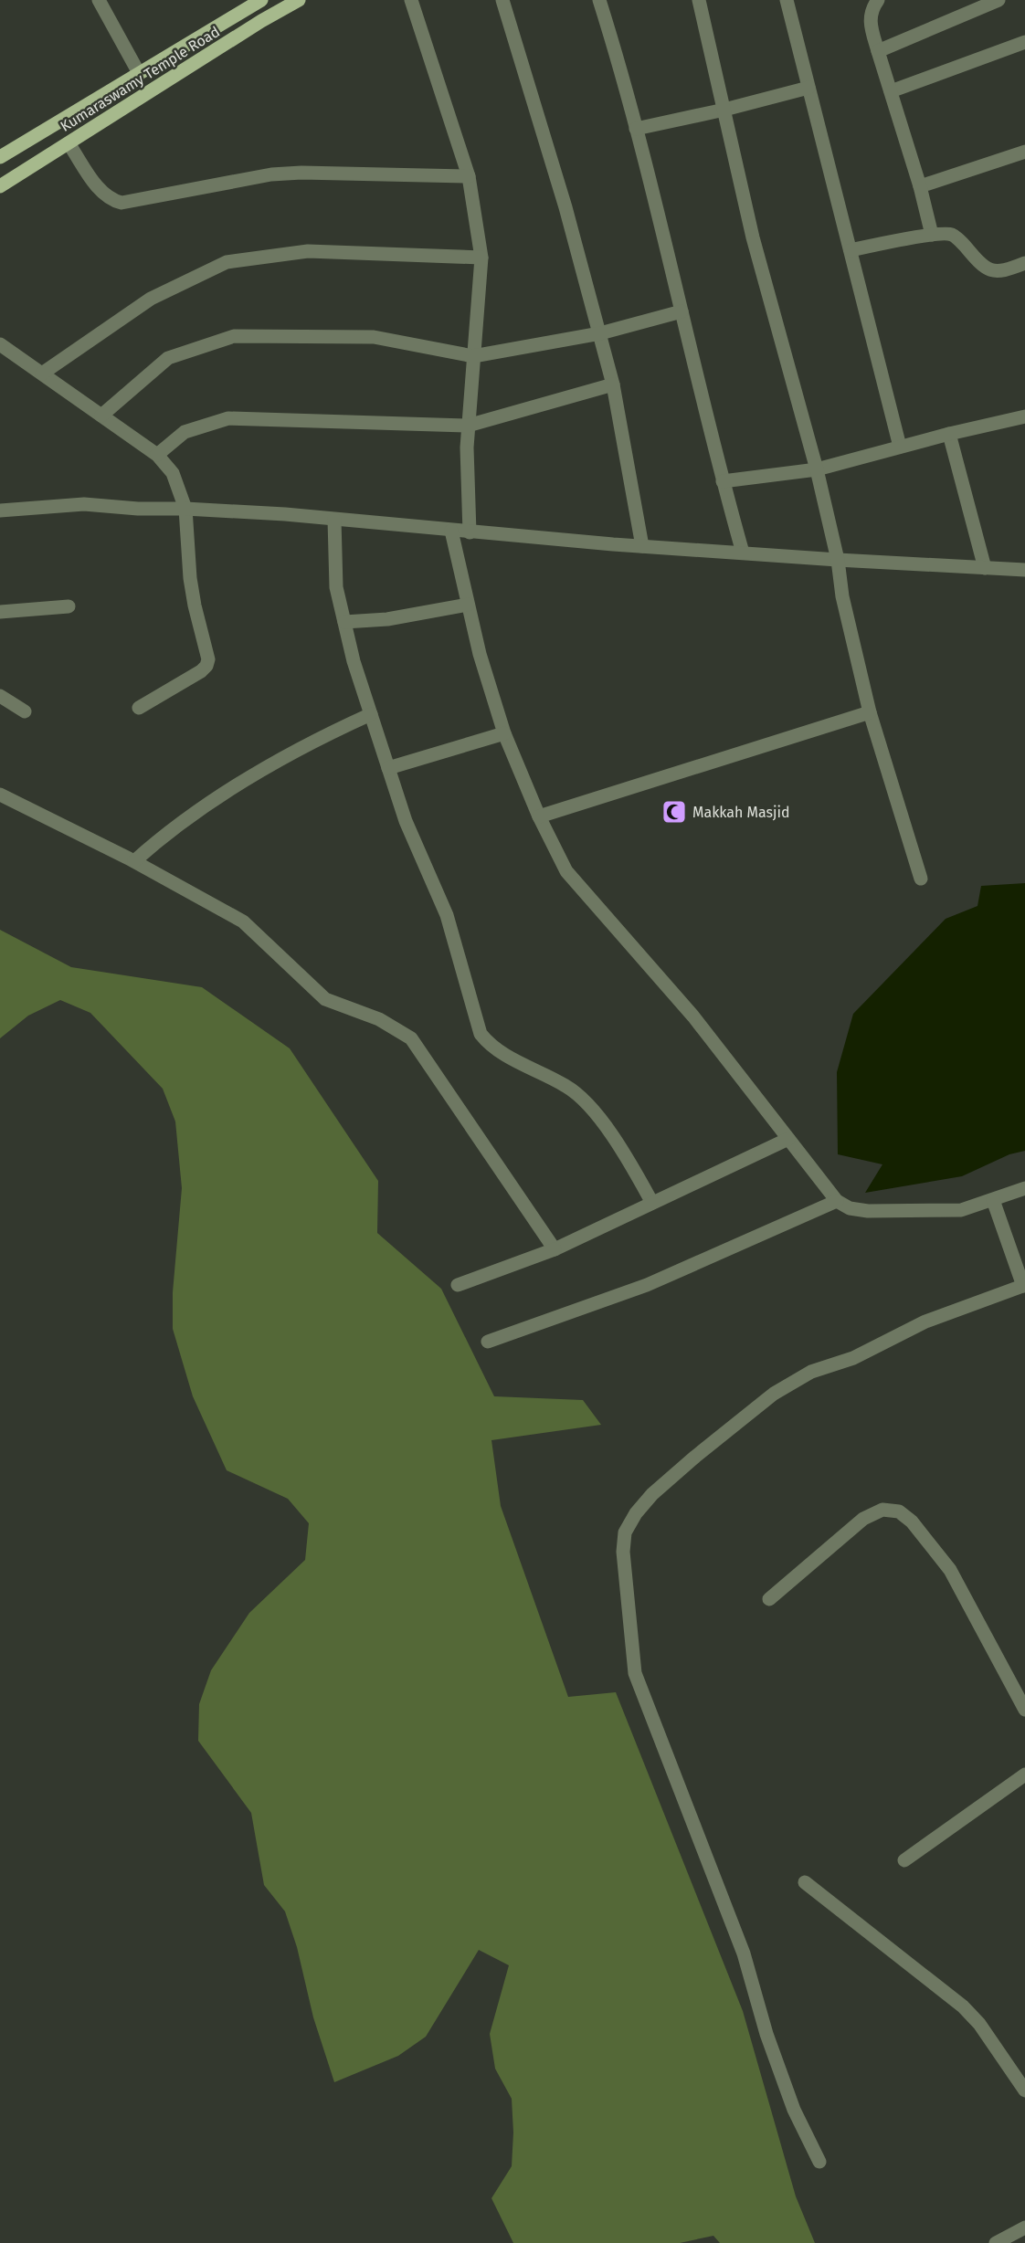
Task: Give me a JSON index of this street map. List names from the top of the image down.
{
  "streets": {
    "main road": ["Kumaraswamy Temple Road"]
  },
  "places": {
    "mosque": ["Makkah Masjid"]
  }
}
